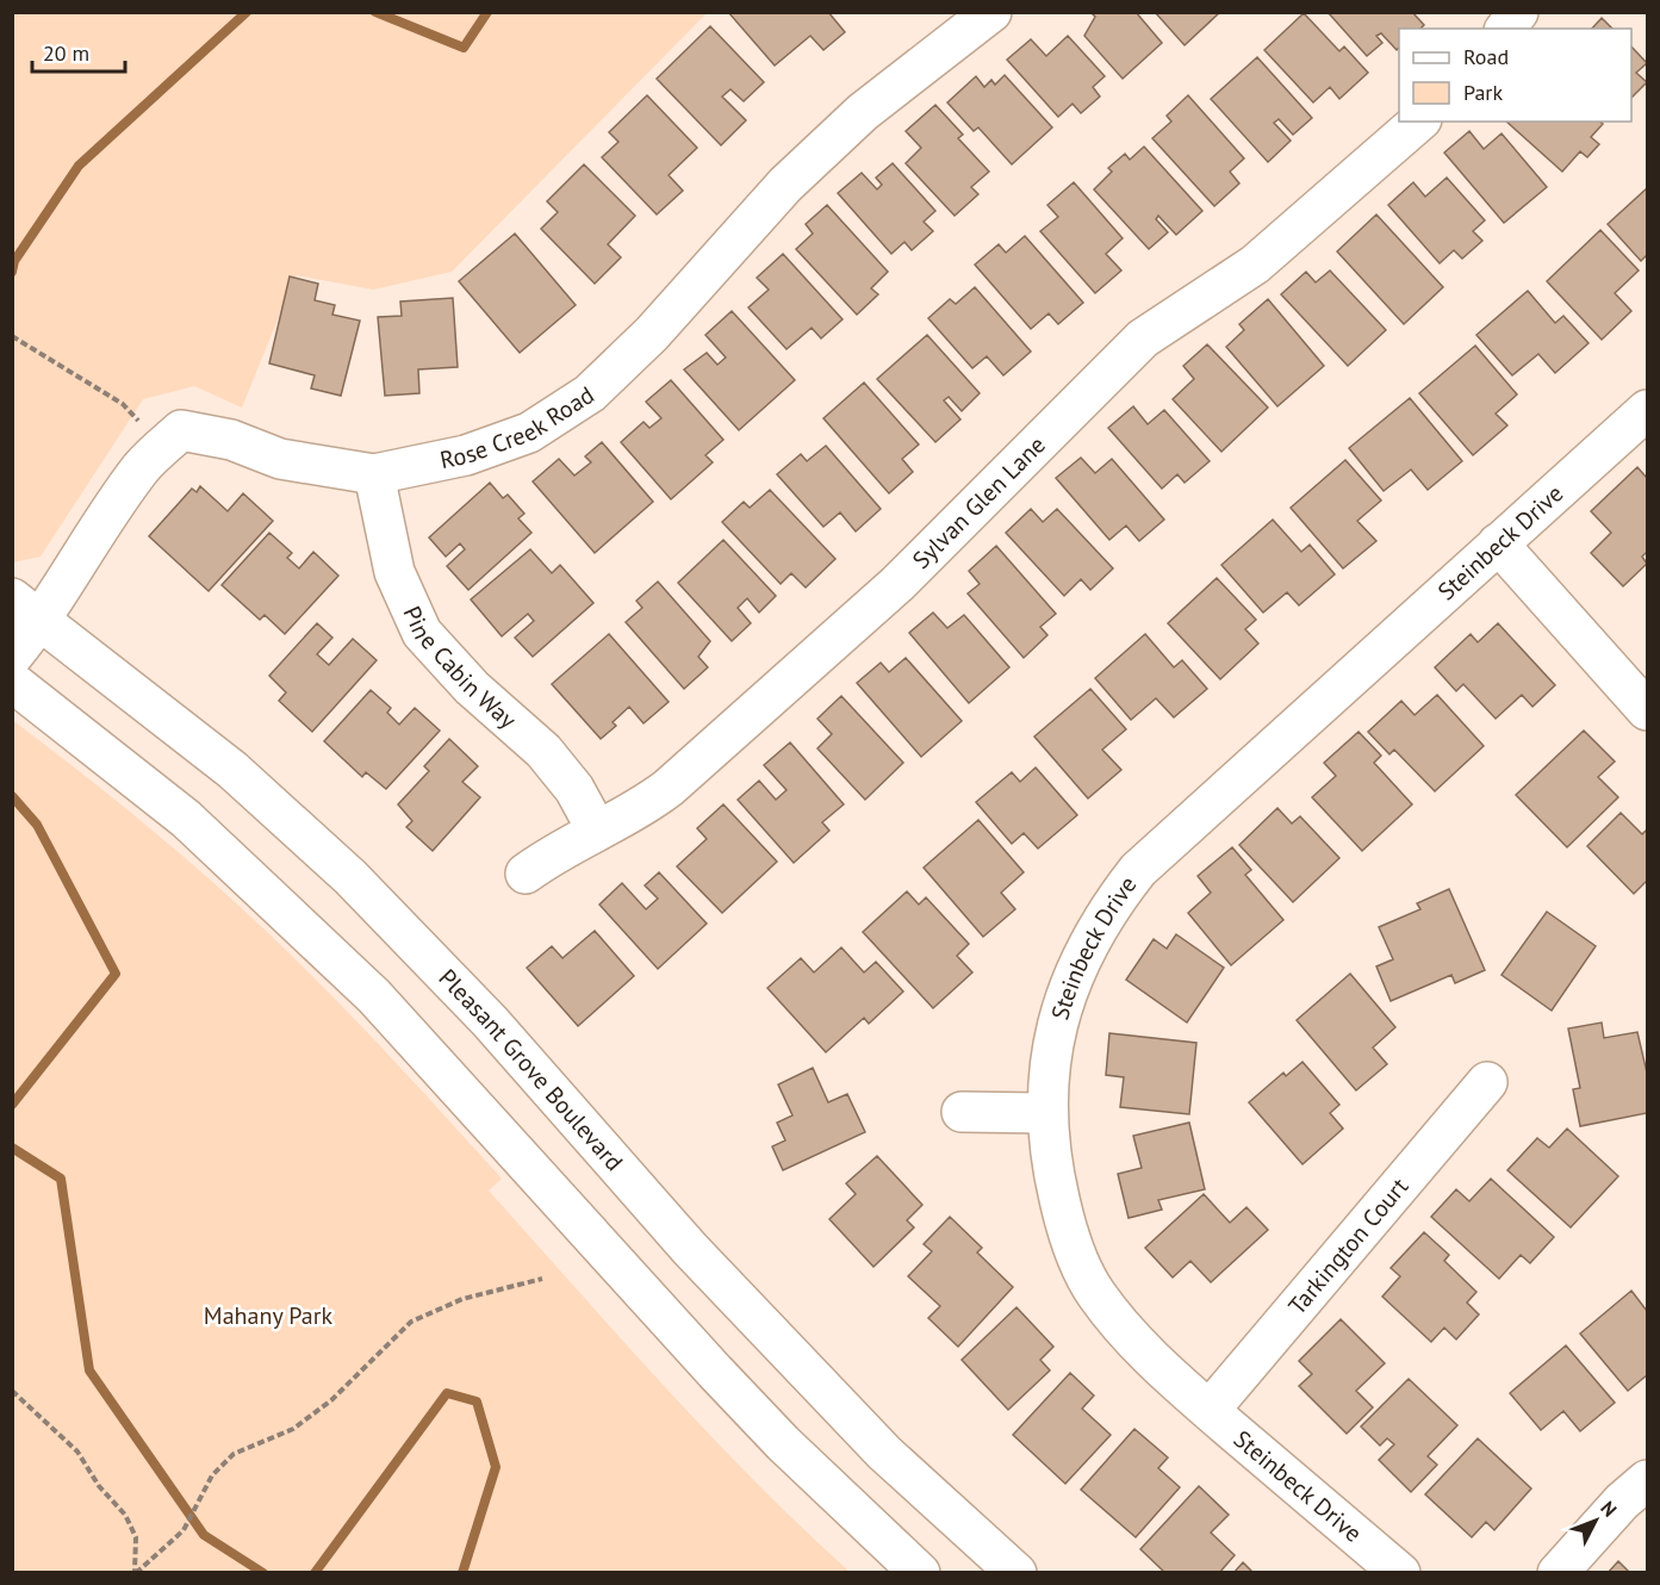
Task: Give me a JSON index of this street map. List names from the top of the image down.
{
  "streets": {
    "street": [
      "Rose Creek Road",
      "Sylvan Glen Lane",
      "Steinbeck Drive",
      "Pine Cabin Way",
      "Pleasant Grove Boulevard",
      "Tarkington Court"
    ]
  },
  "crossings": [
    ["Rose Creek Road", "Pine Cabin Way"],
    ["Rose Creek Road", "Pleasant Grove Boulevard"],
    ["Sylvan Glen Lane", "Pine Cabin Way"],
    ["Steinbeck Drive", "Tarkington Court"]
  ],
  "parks": ["Mahany Park"],
  "legend": ["Road", "Park"],
  "scale_bar": "20 m",
  "north": "top right"
}
